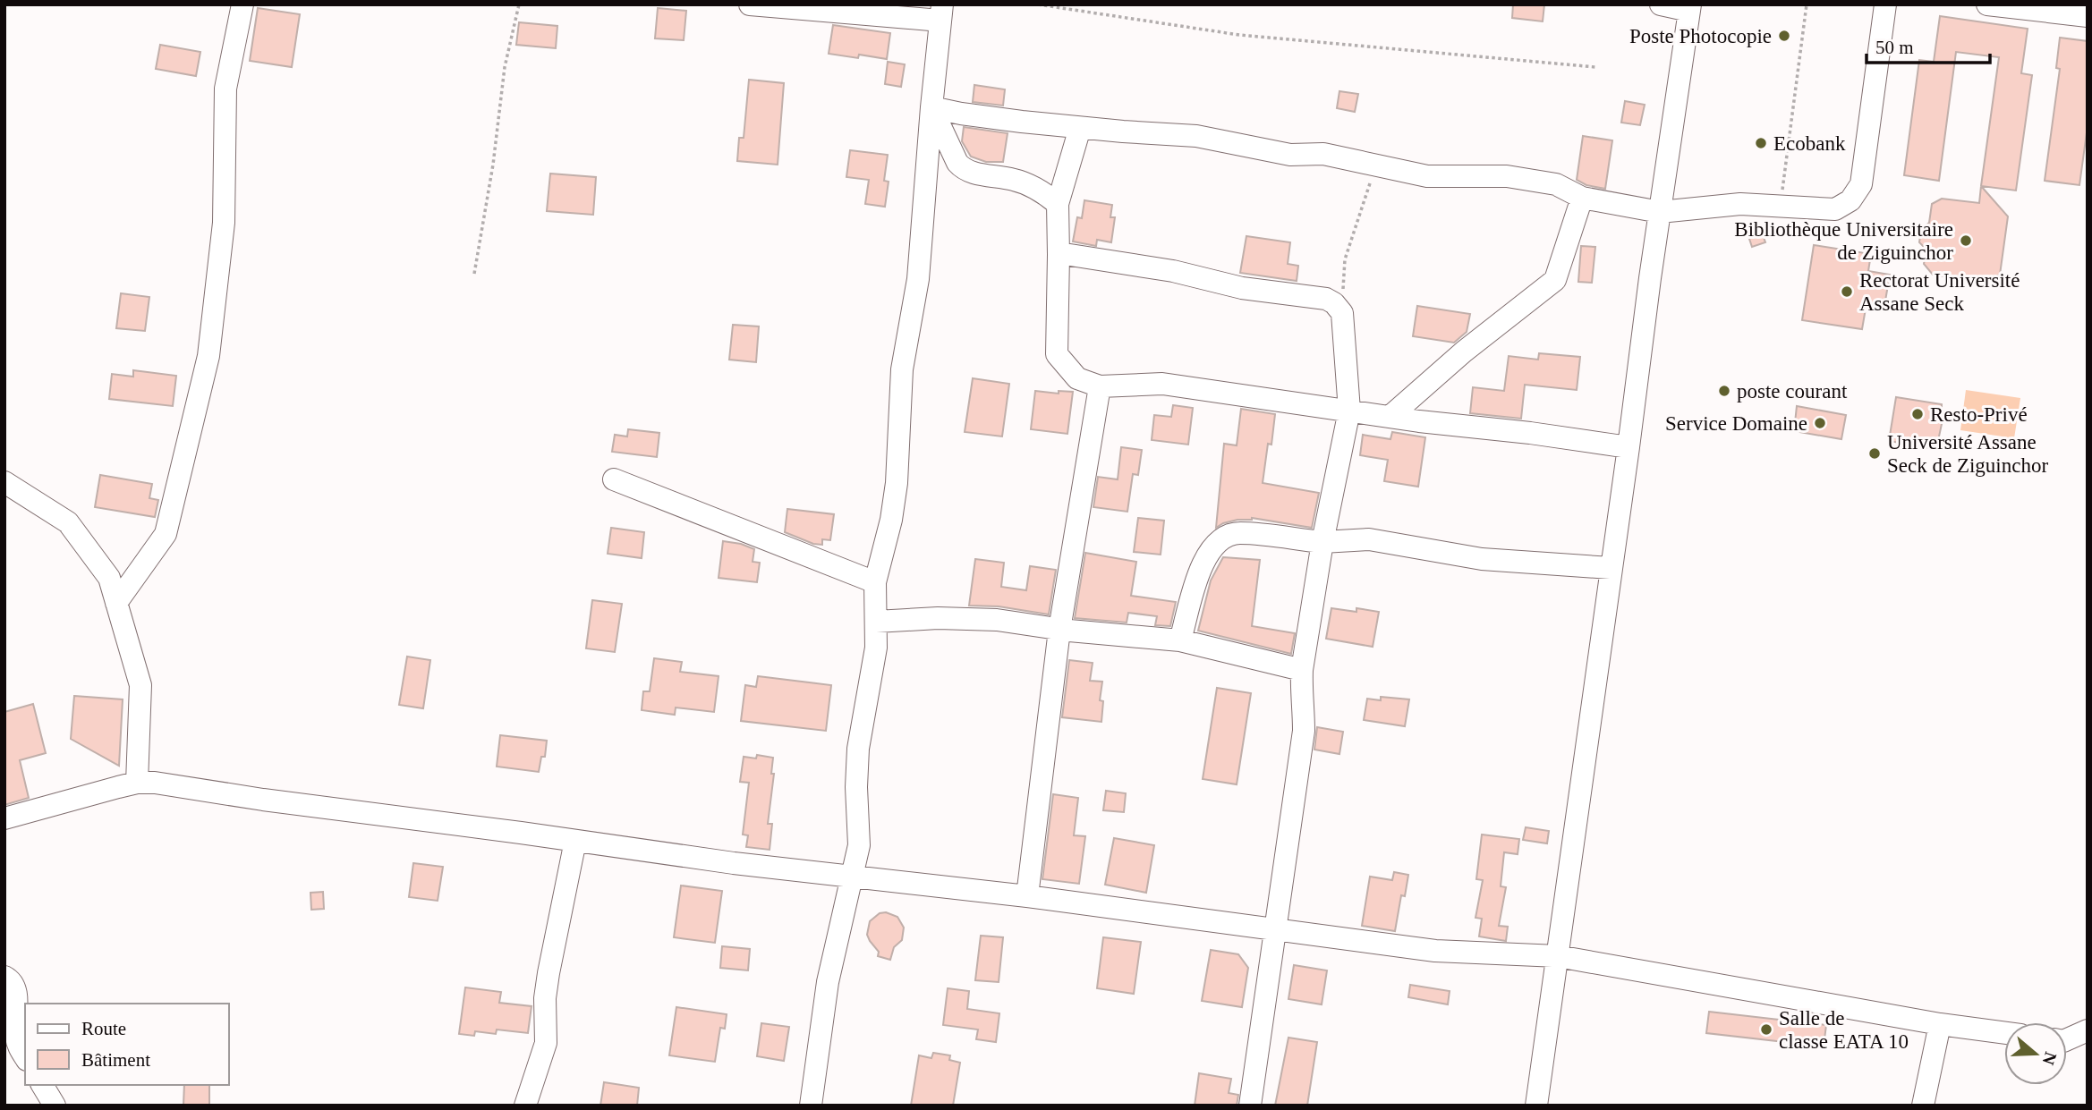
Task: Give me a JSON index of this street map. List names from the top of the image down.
{
  "places": [
    "Poste Photocopie",
    "Ecobank",
    "Bibliothèque Universitaire de Ziguinchor",
    "Rectorat Université Assane Seck",
    "poste courant",
    "Resto-Privé",
    "Service Domaine",
    "Université Assane Seck de Ziguinchor",
    "Salle de classe EATA 10"
  ],
  "legend": ["Route", "Bâtiment"],
  "scale_bar": "50 m",
  "north": "right"
}
